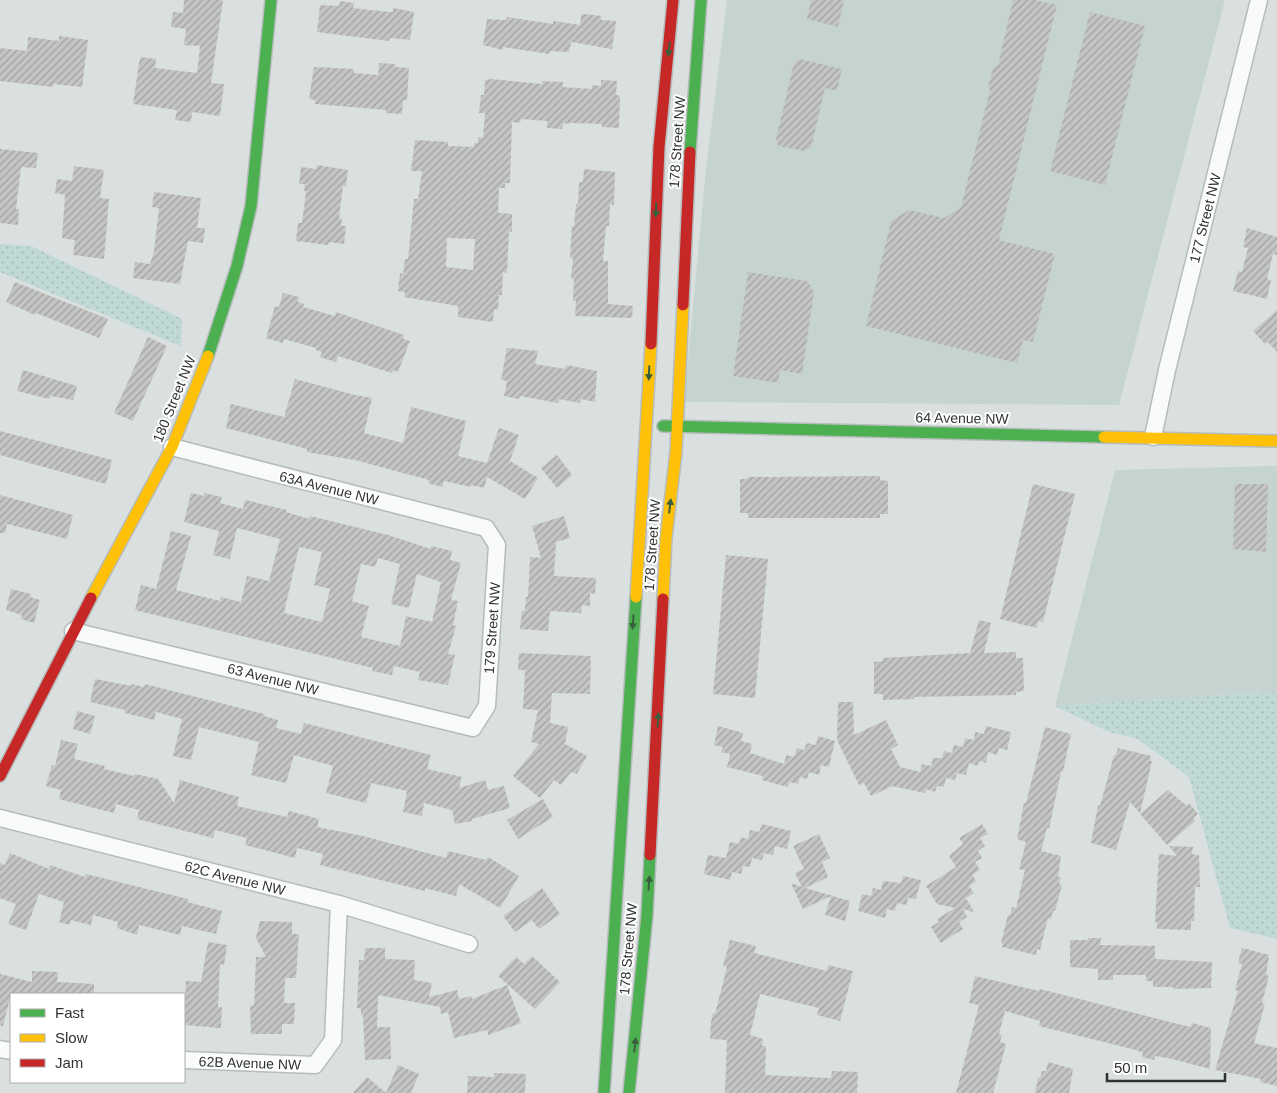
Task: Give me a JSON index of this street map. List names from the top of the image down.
{
  "streets": {
    "main road": ["178 Street NW", "180 Street NW", "64 Avenue NW"],
    "street": [
      "177 Street NW",
      "63A Avenue NW",
      "179 Street NW",
      "63 Avenue NW",
      "62C Avenue NW",
      "62B Avenue NW"
    ]
  },
  "crossings": [
    ["178 Street NW", "64 Avenue NW"],
    ["177 Street NW", "64 Avenue NW"],
    ["180 Street NW", "63A Avenue NW"],
    ["180 Street NW", "63 Avenue NW"],
    ["63A Avenue NW", "179 Street NW"],
    ["179 Street NW", "63 Avenue NW"],
    ["62C Avenue NW", "62B Avenue NW"]
  ],
  "legend": ["Fast", "Slow", "Jam"],
  "scale_bar": "50 m"
}
